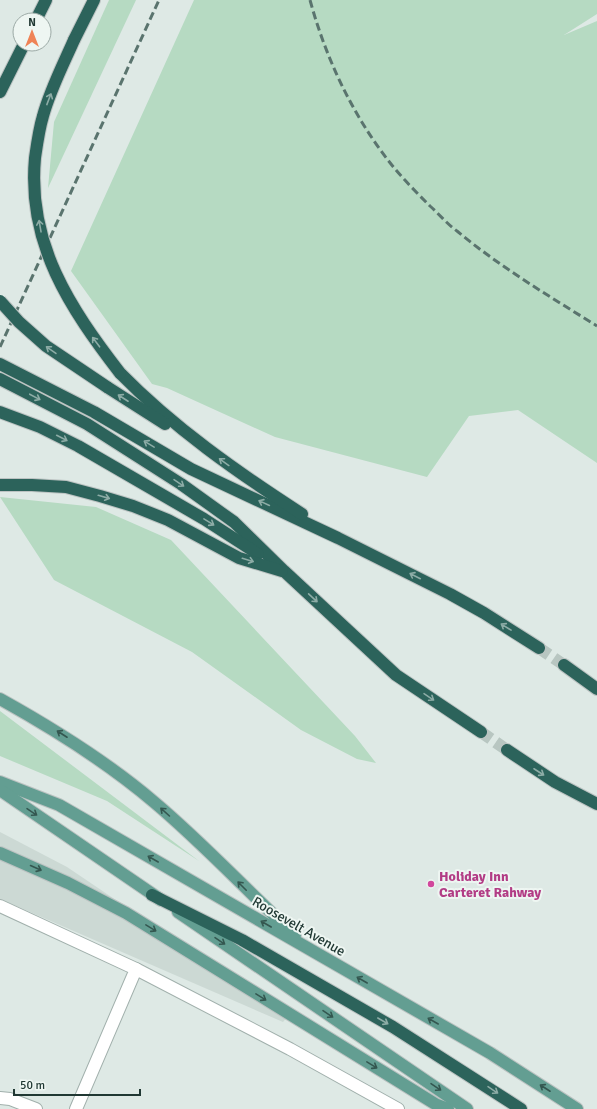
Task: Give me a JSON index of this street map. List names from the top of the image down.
{
  "streets": {
    "main road": ["Roosevelt Avenue"]
  },
  "places": ["Holiday Inn Carteret Rahway"],
  "scale_bar": "50 m",
  "north": "top"
}
